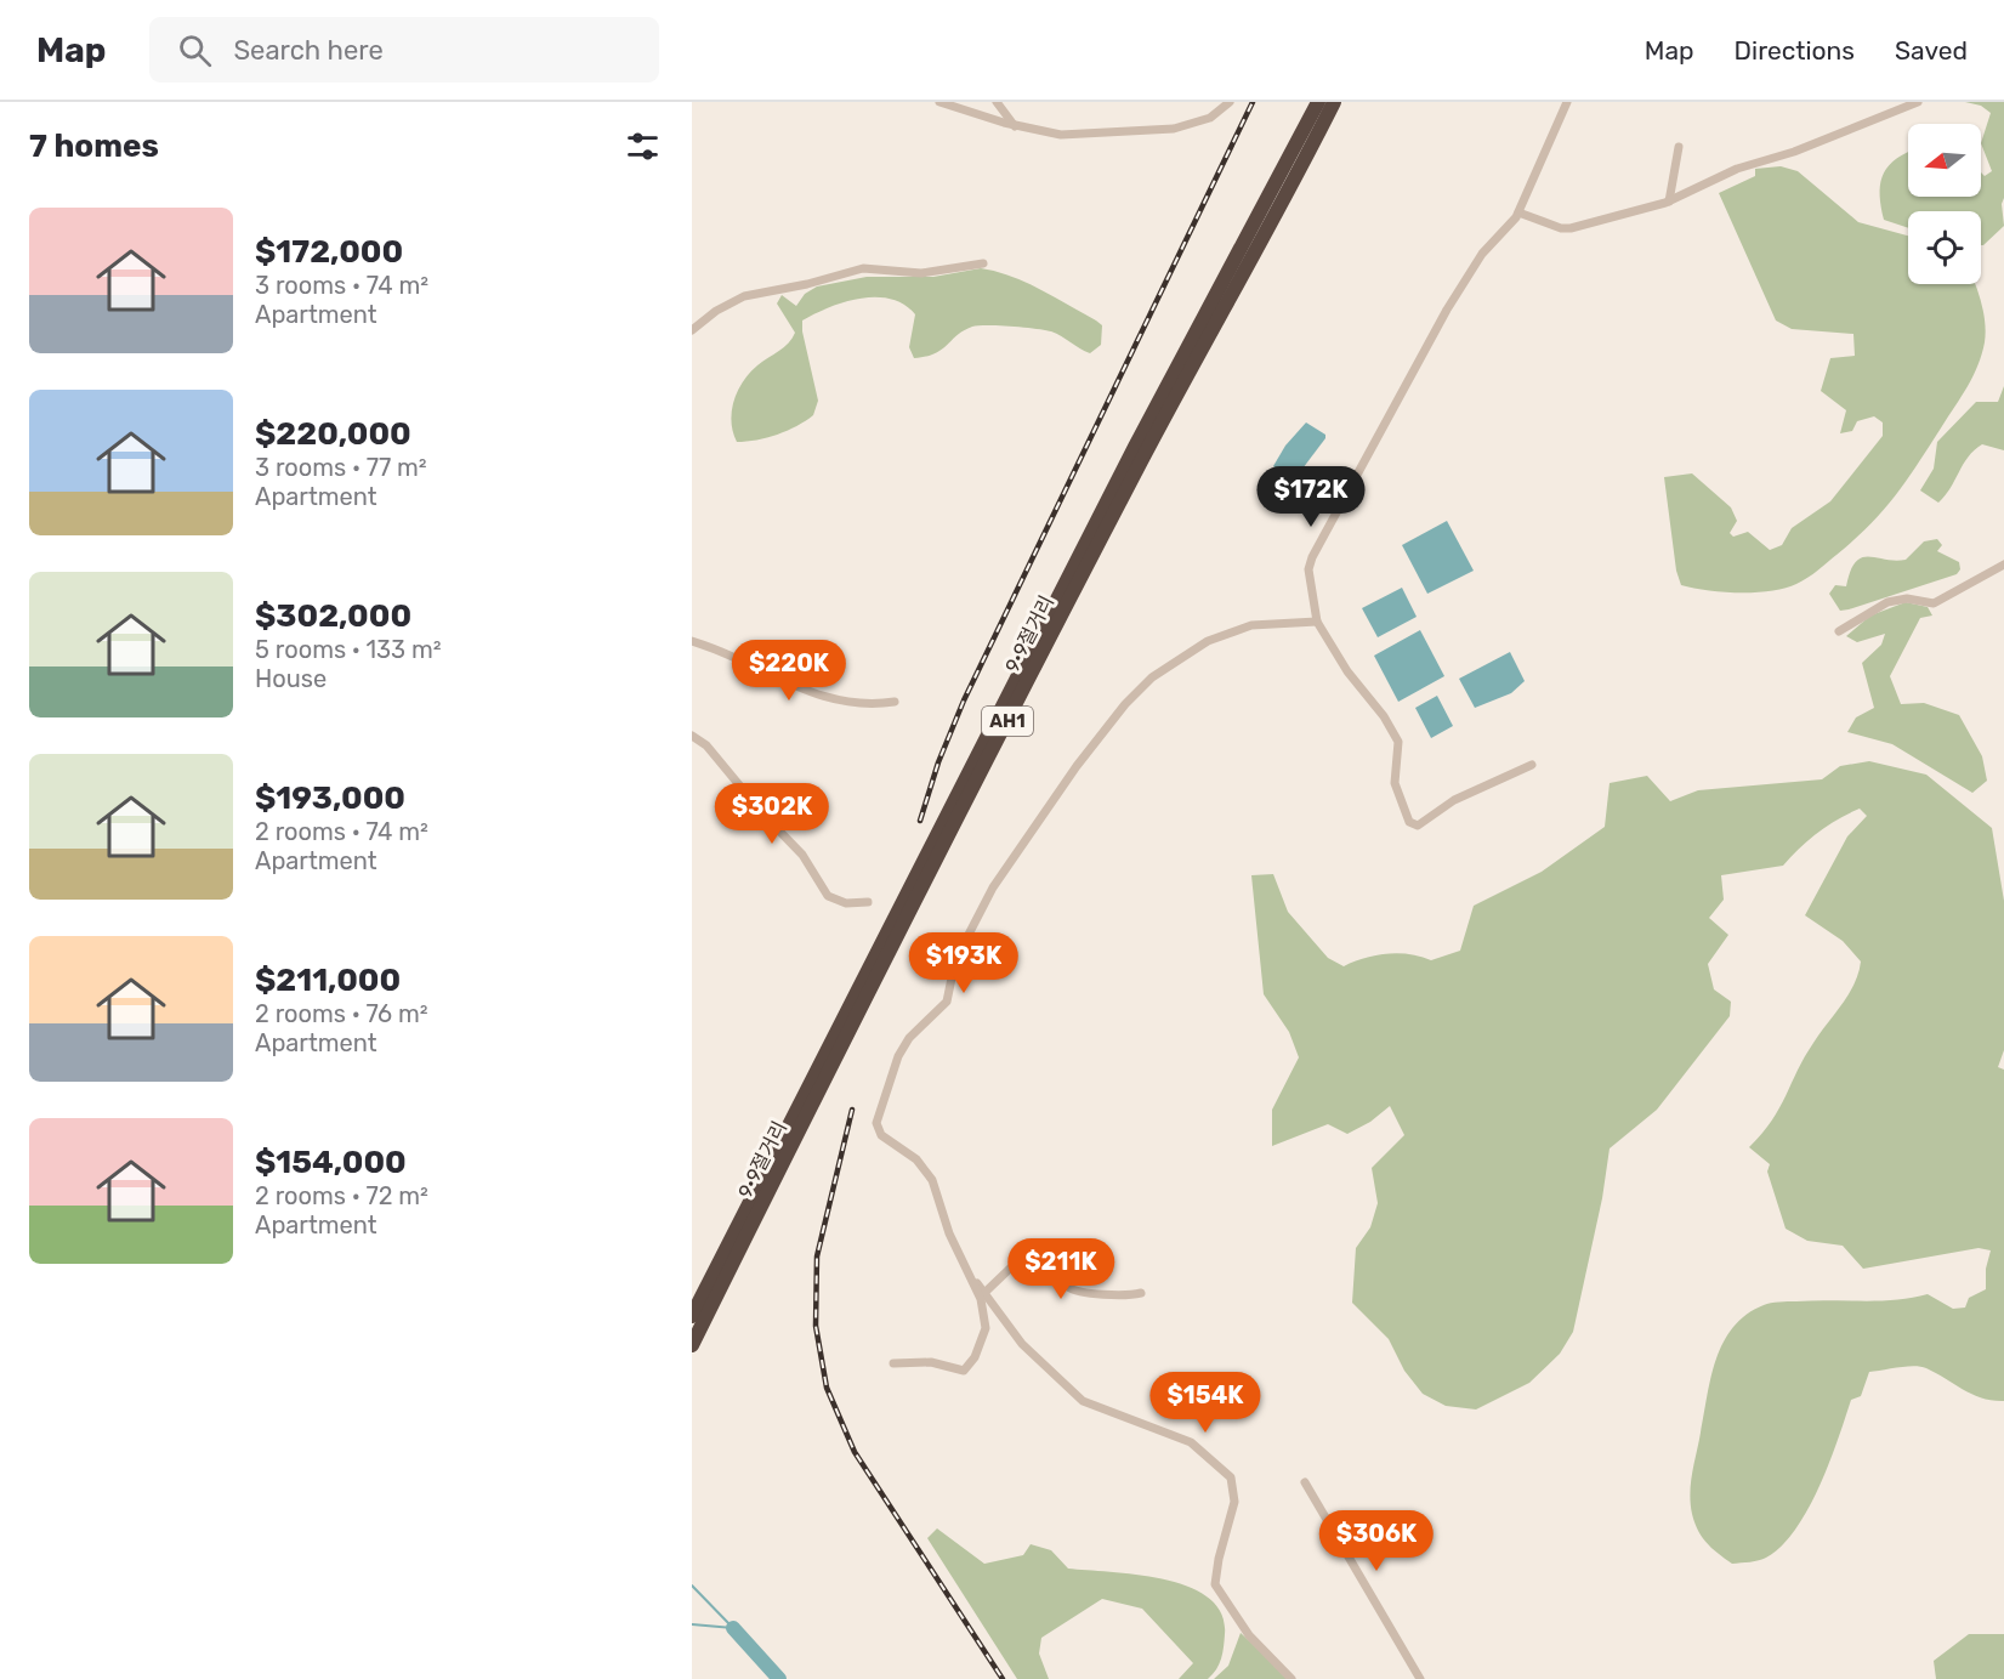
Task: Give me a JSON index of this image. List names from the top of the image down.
{
  "streets": {
    "highway": ["9·9절거리", "AH1"]
  },
  "north": "left",
  "page": {
    "header": "Map",
    "search": "Search here",
    "nav": ["Map", "Directions", "Saved"],
    "heading": "7 homes",
    "list": [
      {
        "name": "$172,000",
        "note": "3 rooms · 74 m² · Apartment"
      },
      {
        "name": "$220,000",
        "note": "3 rooms · 77 m² · Apartment"
      },
      {
        "name": "$302,000",
        "note": "5 rooms · 133 m² · House"
      },
      {
        "name": "$193,000",
        "note": "2 rooms · 74 m² · Apartment"
      },
      {
        "name": "$211,000",
        "note": "2 rooms · 76 m² · Apartment"
      },
      {
        "name": "$154,000",
        "note": "2 rooms · 72 m² · Apartment"
      }
    ],
    "price": [
      "$172K",
      "$220K",
      "$302K",
      "$193K",
      "$211K",
      "$154K",
      "$306K"
    ]
  }
}
